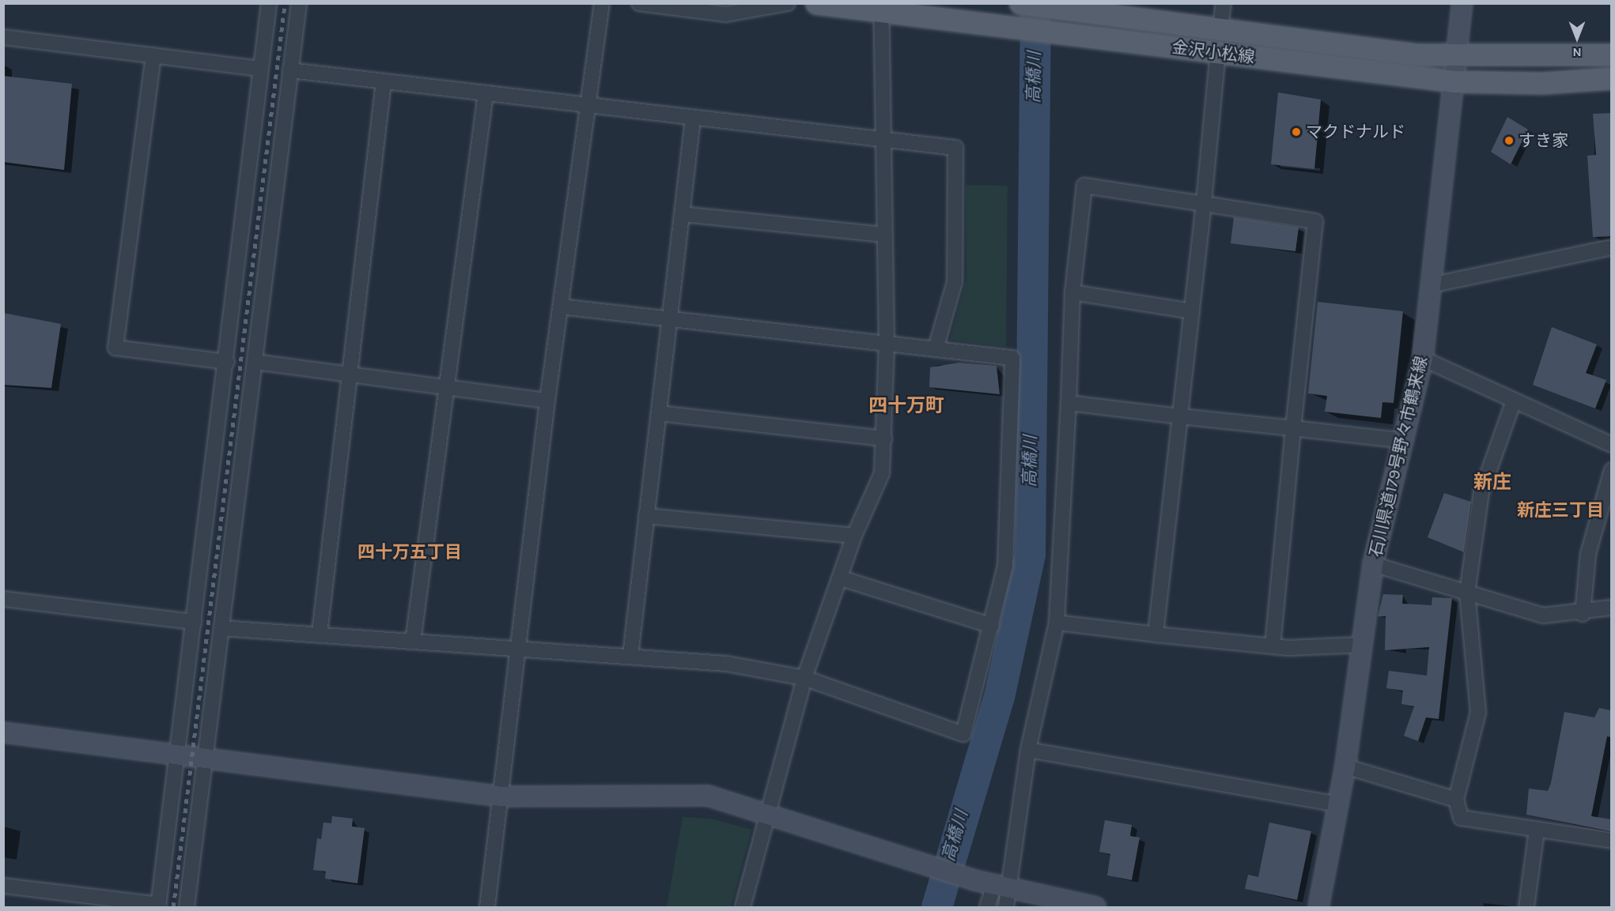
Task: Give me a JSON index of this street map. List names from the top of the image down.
{
  "streets": {
    "main road": ["金沢小松線"],
    "street": ["石川県道179号野々市鶴来線"]
  },
  "crossings": [
    ["金沢小松線", "石川県道179号野々市鶴来線"]
  ],
  "districts": [
    "四十万町",
    "新庄",
    "新庄三丁目",
    "四十万五丁目"
  ],
  "water": ["高橋川"],
  "places": ["マクドナルド", "すき家"],
  "north": "bottom"
}
